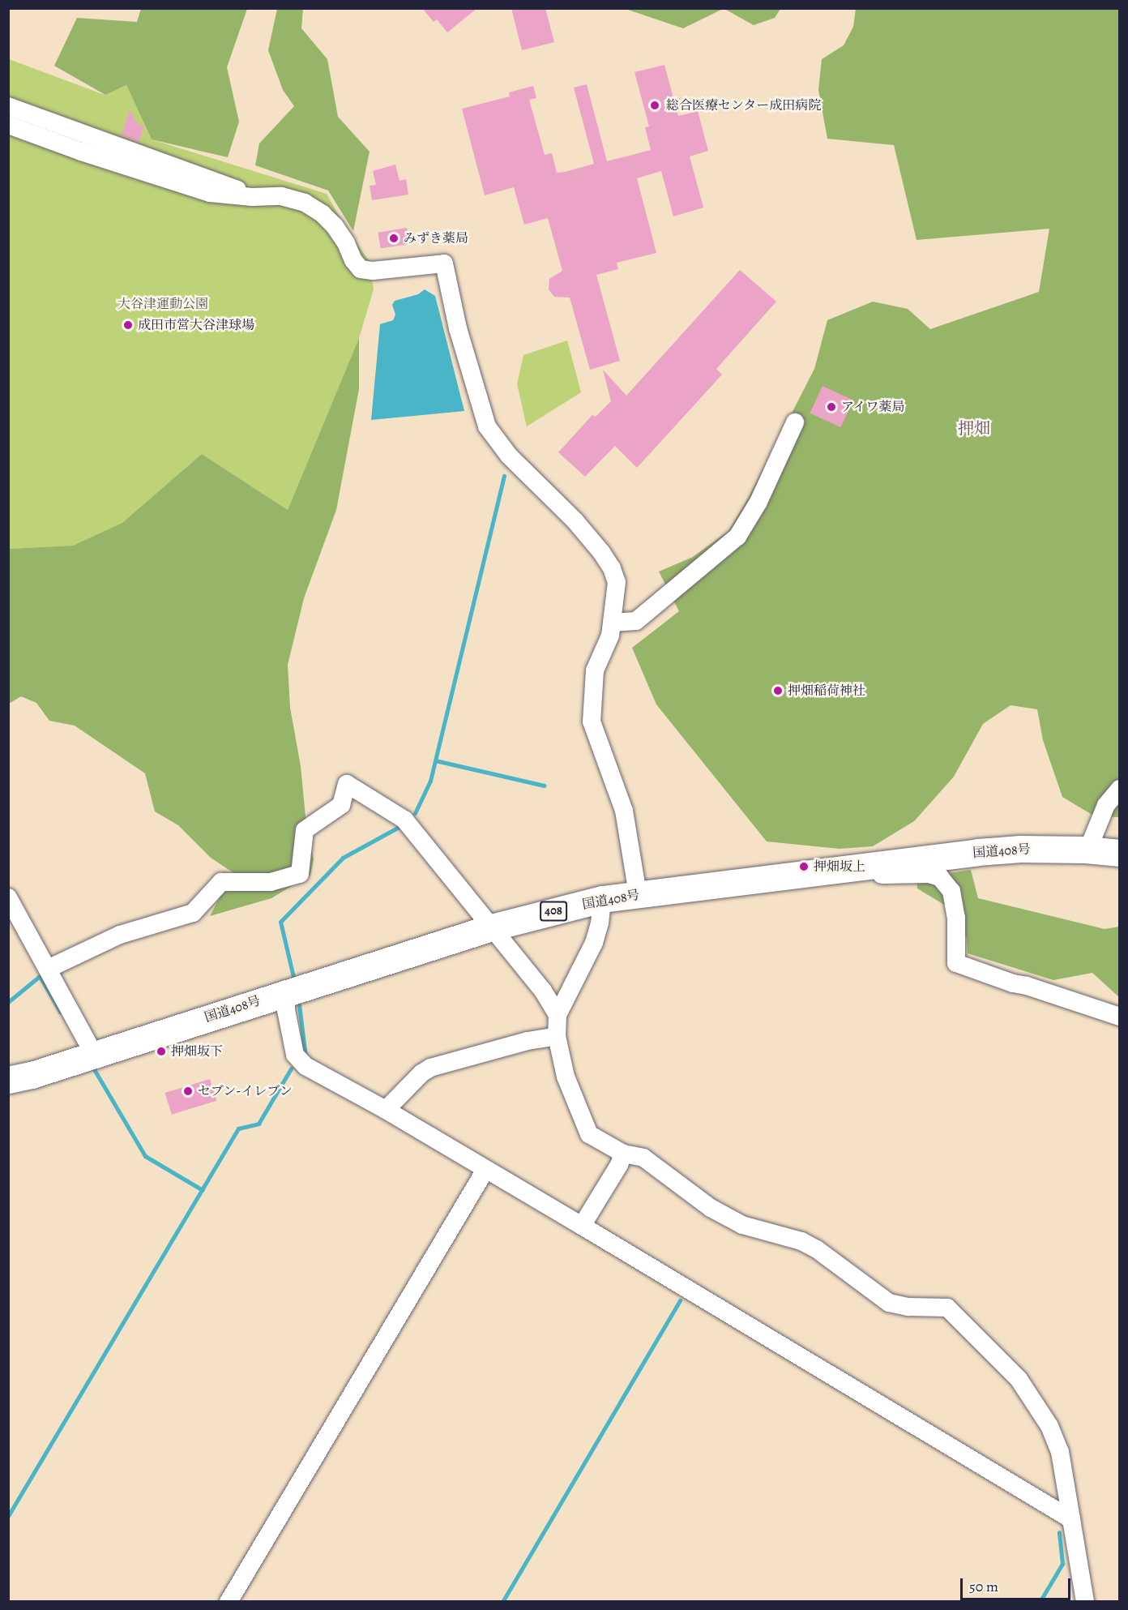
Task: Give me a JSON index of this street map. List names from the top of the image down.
{
  "streets": {
    "highway": ["国道408号", "408"]
  },
  "districts": ["押畑"],
  "parks": ["大谷津運動公園"],
  "places": [
    "総合医療センター成田病院",
    "みずき薬局",
    "成田市営大谷津球場",
    "アイワ薬局",
    "押畑稲荷神社",
    "押畑坂上",
    "押畑坂下",
    "セブン-イレブン"
  ],
  "scale_bar": "50 m"
}
